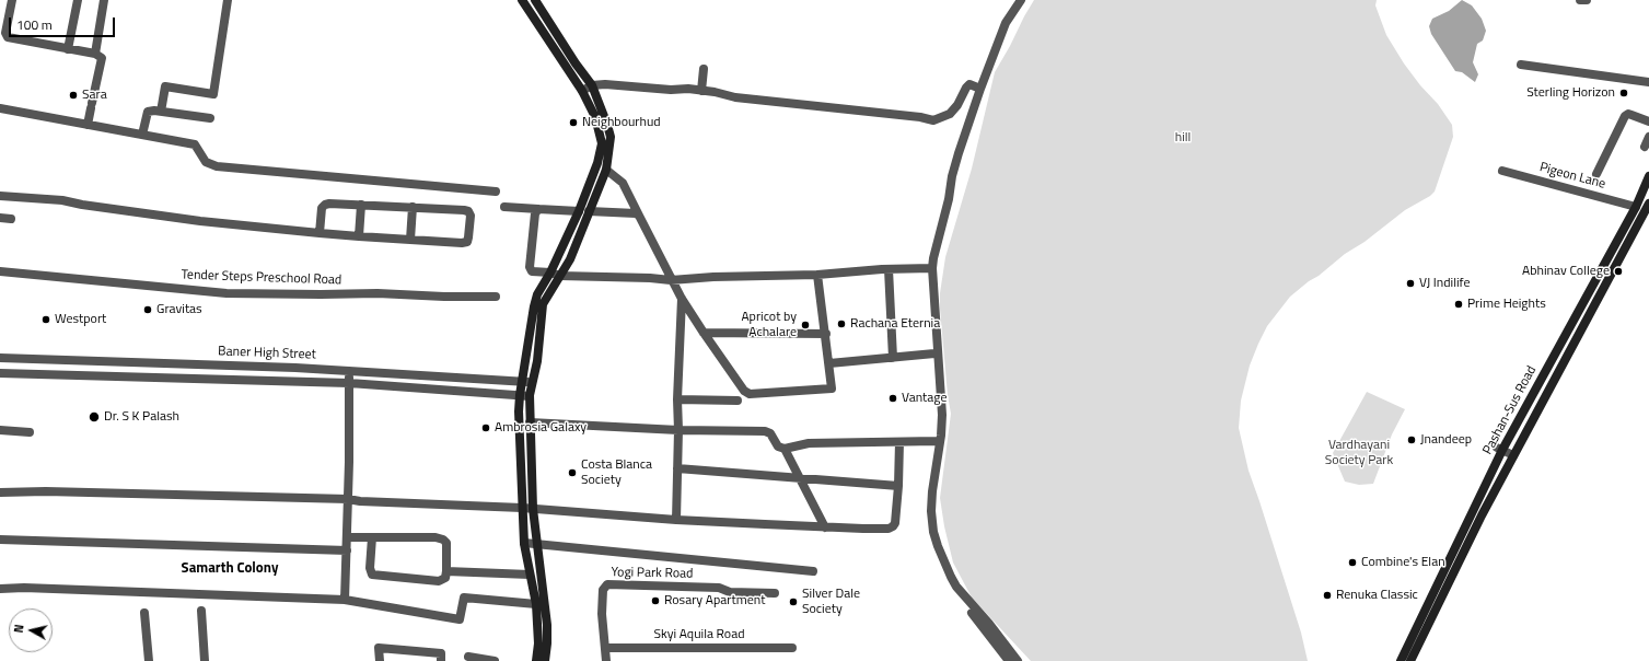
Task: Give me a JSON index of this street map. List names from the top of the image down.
{
  "streets": {
    "street": [
      "Pigeon Lane",
      "Tender Steps Preschool Road",
      "Baner High Street",
      "Pashan-Sus Road",
      "Yogi Park Road",
      "Skyi Aquila Road"
    ]
  },
  "crossings": [
    ["Pigeon Lane", "Pashan-Sus Road"],
    ["Yogi Park Road", "Skyi Aquila Road"]
  ],
  "districts": ["Samarth Colony"],
  "parks": ["hill", "Vardhayani Society Park"],
  "places": [
    "Sterling Horizon",
    "Sara",
    "Neighbourhud",
    "Abhinav College",
    "VJ Indilife",
    "Prime Heights",
    "Gravitas",
    "Westport",
    "Rachana Eternia",
    "Apricot by Achalare",
    "Vantage",
    "Dr. S K Palash",
    "Ambrosia Galaxy",
    "Jnandeep",
    "Costa Blanca Society",
    "Combine's Elan",
    "Renuka Classic",
    "Rosary Apartment",
    "Silver Dale Society"
  ],
  "scale_bar": "100 m",
  "north": "left"
}
